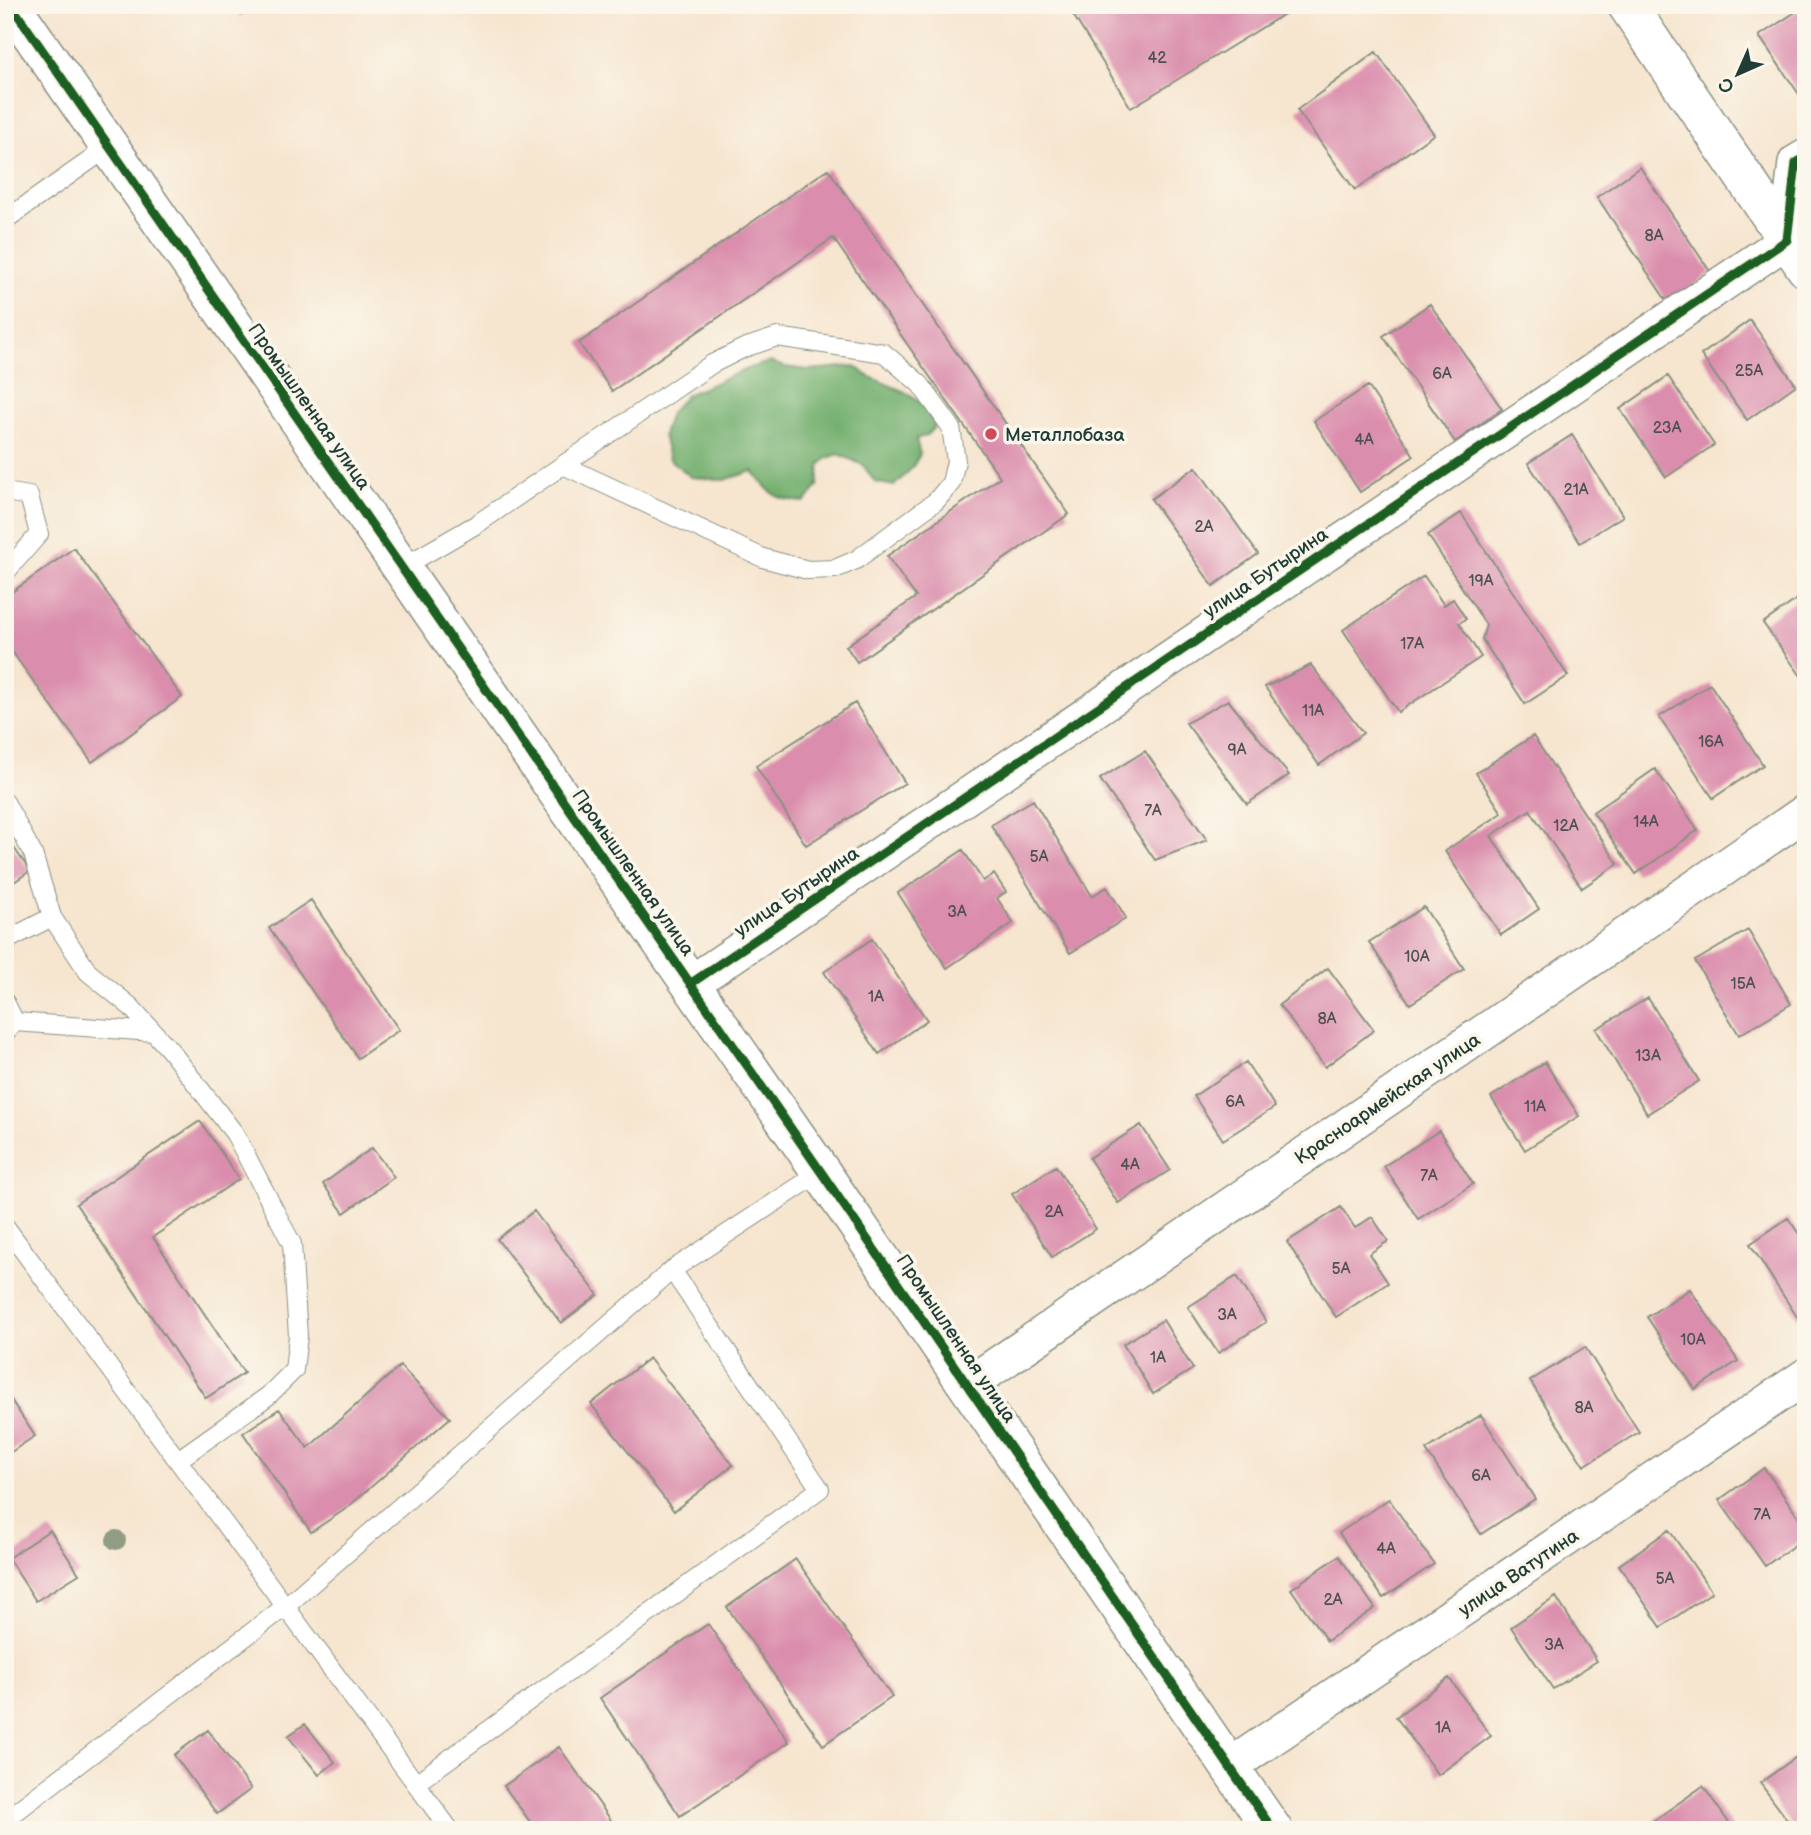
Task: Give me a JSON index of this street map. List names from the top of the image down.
{
  "streets": {
    "street": [
      "Промышленная улица",
      "улица Бутырина",
      "Красноармейская улица",
      "улица Ватутина"
    ]
  },
  "crossings": [
    ["Промышленная улица", "улица Бутырина"],
    ["Промышленная улица", "Красноармейская улица"],
    ["Промышленная улица", "улица Ватутина"]
  ],
  "places": ["Металлобаза"],
  "house_numbers": [
    "42",
    "8А",
    "25А",
    "6А",
    "23А",
    "4А",
    "21А",
    "2А",
    "19А",
    "17А",
    "11А",
    "16А",
    "9А",
    "7А",
    "14А",
    "12А",
    "5А",
    "3А",
    "10А",
    "15А",
    "1А",
    "8А",
    "13А",
    "6А",
    "11А",
    "4А",
    "7А",
    "2А",
    "5А",
    "3А",
    "10А",
    "1А",
    "8А",
    "6А",
    "7А",
    "4А",
    "5А",
    "2А",
    "3А",
    "1А"
  ],
  "north": "bottom left"
}
